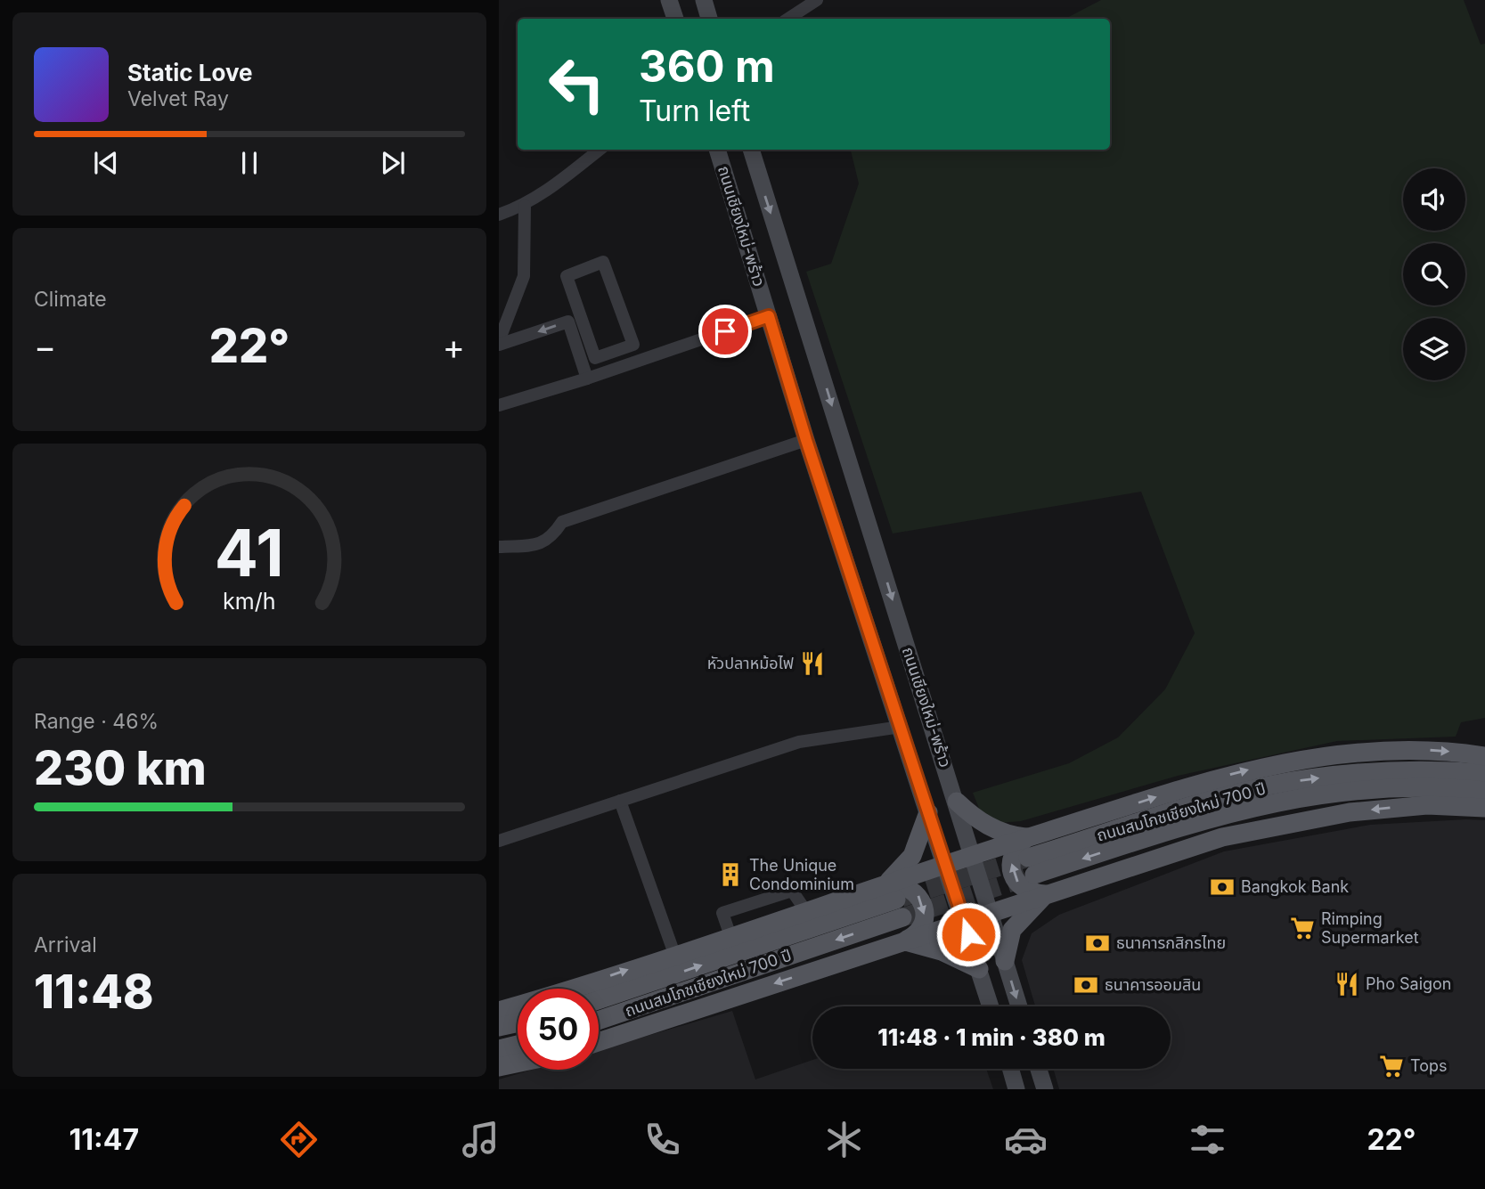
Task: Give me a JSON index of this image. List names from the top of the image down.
{
  "streets": {
    "main road": ["ถนนเชียงใหม่-พร้าว", "ถนนสมโภชเชียงใหม่ 700 ปี"]
  },
  "places": {
    "restaurant": ["หัวปลาหม้อไฟ", "Pho Saigon"],
    "building": ["The Unique Condominium"],
    "bank": ["Bangkok Bank", "ธนาคารกสิกรไทย", "ธนาคารออมสิน"],
    "supermarket": ["Rimping Supermarket", "Tops"]
  },
  "page": {
    "turn": ["360 m", "Turn left"],
    "song": ["Static Love", "Velvet Ray"],
    "tile": [
      "Climate",
      ["Range · 46%", "230 km"],
      ["Arrival", "11:48"]
    ],
    "heat": ["−", "22°", "+"],
    "limit": "50",
    "trip": "11:48 · 1 min · 380 m",
    "tabs": ["11:47", "22°"],
    "gauge": ["41", "km/h"]
  }
}
